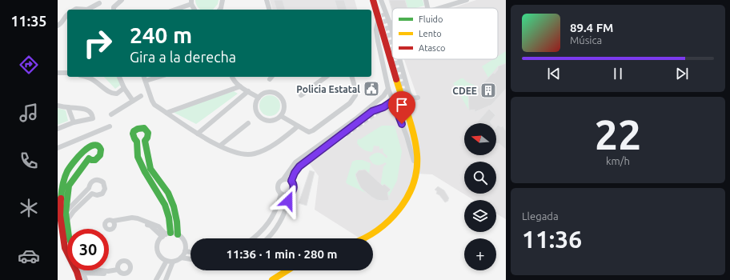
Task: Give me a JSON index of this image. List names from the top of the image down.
{
  "places": {
    "public building": ["Policia Estatal"],
    "building": ["CDEE"]
  },
  "legend": ["Fluido", "Lento", "Atasco"],
  "north": "left",
  "page": {
    "tabs": "11:35",
    "turn": ["240 m", "Gira a la derecha"],
    "song": ["89.4 FM", "Música"],
    "tile": [
      ["22", "km/h"],
      ["Llegada", "11:36"]
    ],
    "map_buttons": "+",
    "limit": "30",
    "trip": "11:36 · 1 min · 280 m"
  }
}
